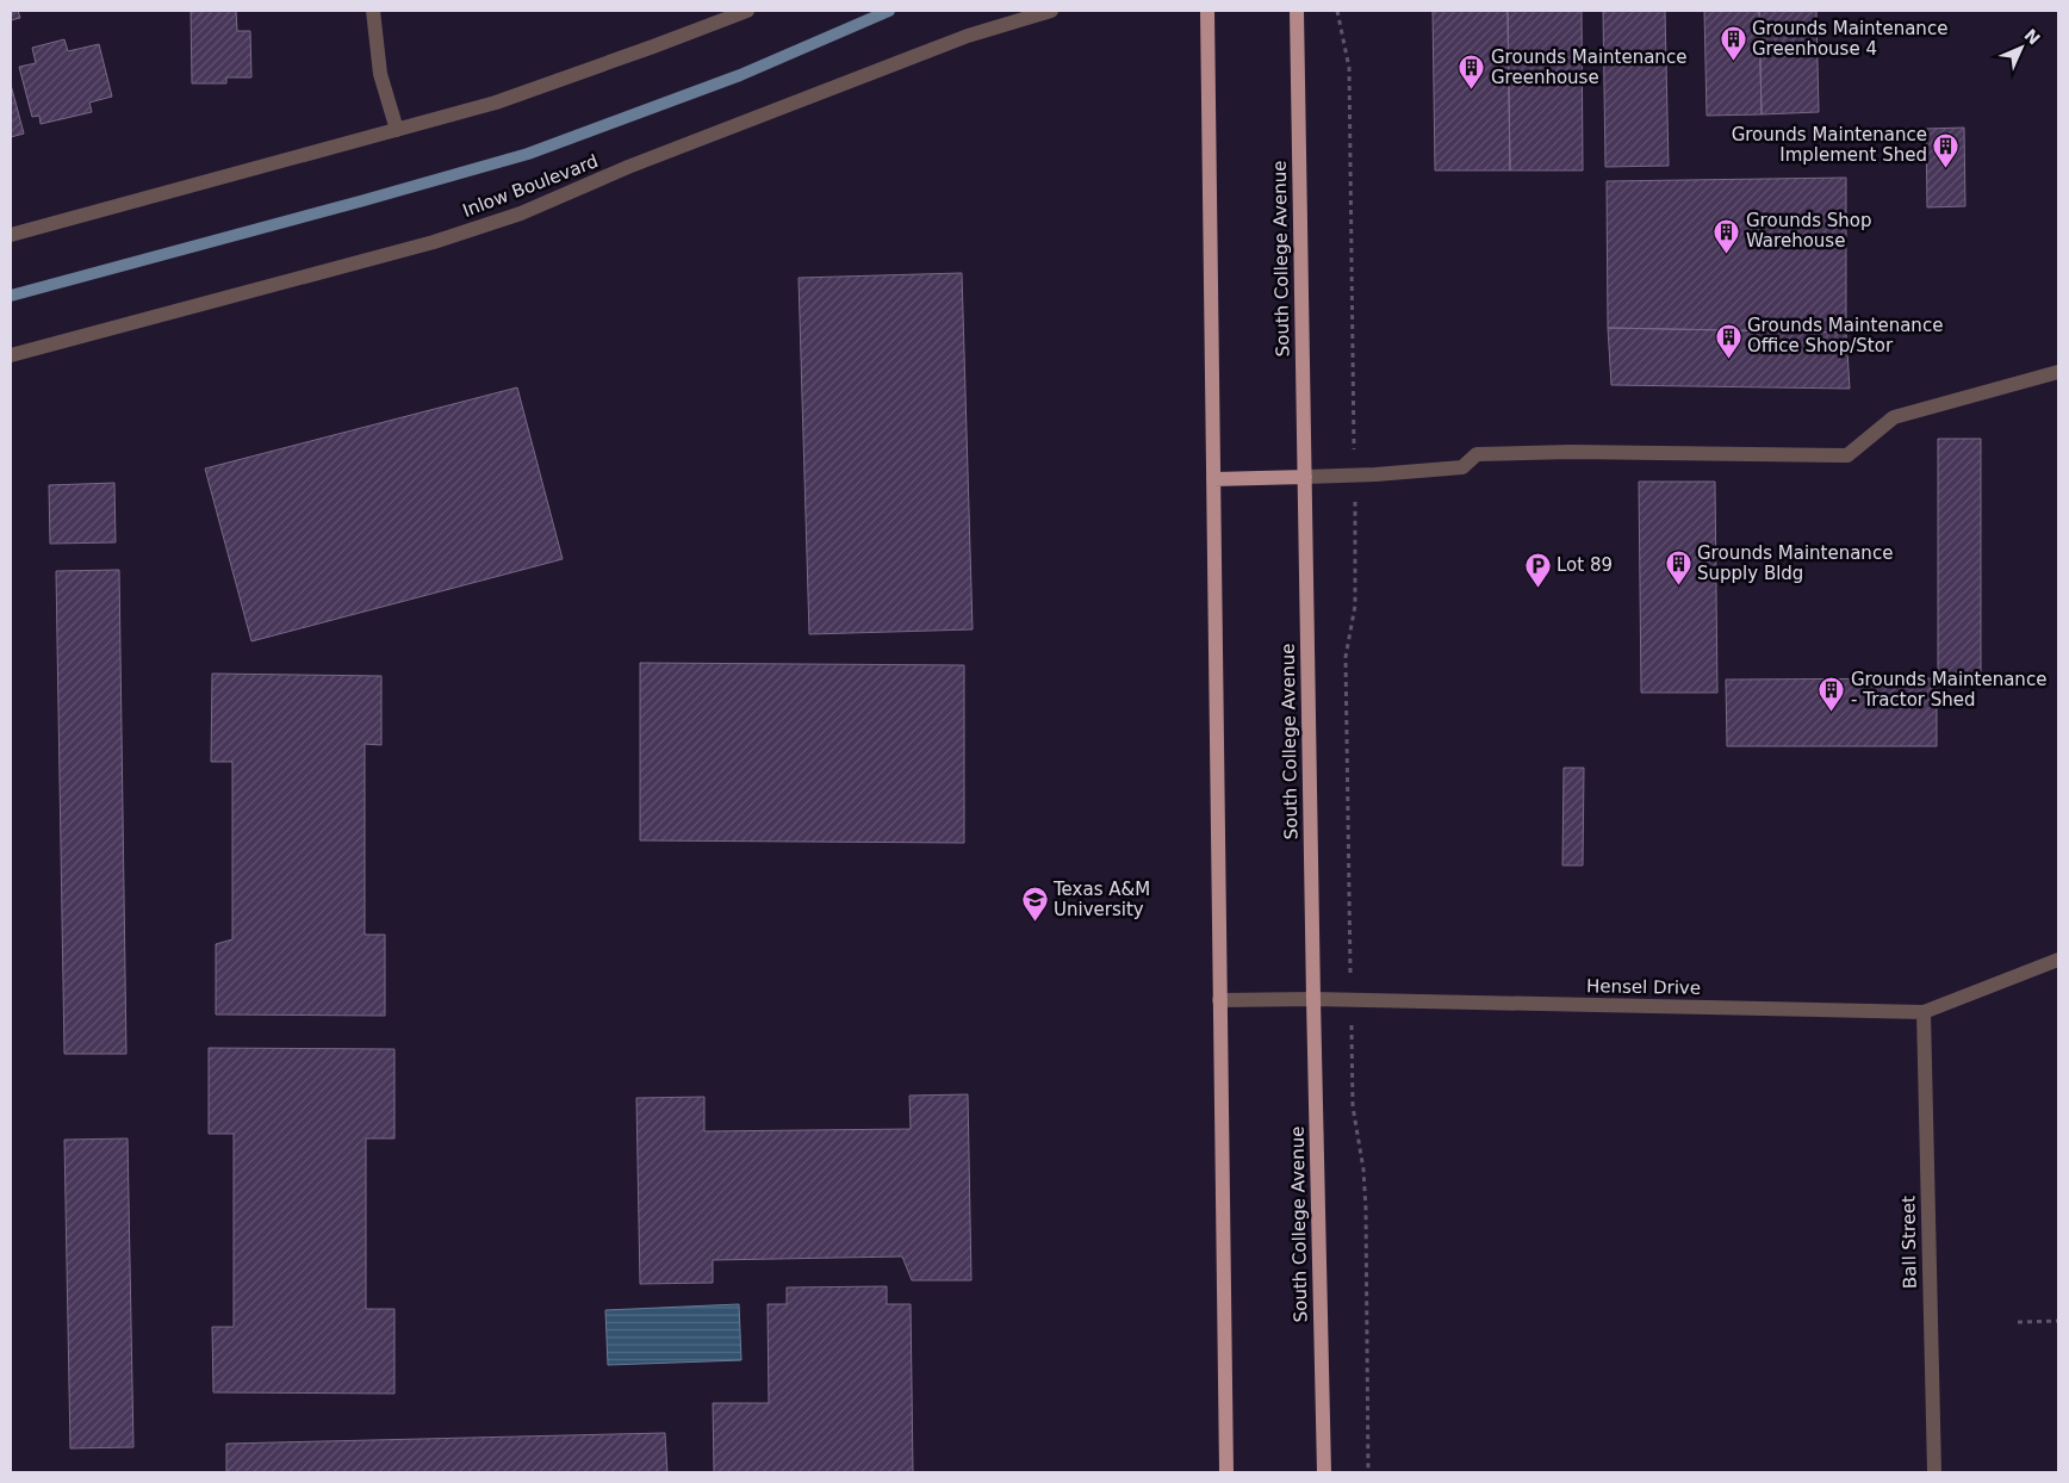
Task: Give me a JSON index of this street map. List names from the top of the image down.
{
  "streets": {
    "main road": ["South College Avenue"],
    "street": ["Inlow Boulevard", "Hensel Drive", "Ball Street"]
  },
  "crossings": [
    ["South College Avenue", "Hensel Drive"],
    ["Hensel Drive", "Ball Street"]
  ],
  "places": {
    "building": [
      "Grounds Maintenance Greenhouse 4",
      "Grounds Maintenance Greenhouse",
      "Grounds Maintenance Implement Shed",
      "Grounds Shop Warehouse",
      "Grounds Maintenance Office Shop/Stor",
      "Grounds Maintenance Supply Bldg",
      "Grounds Maintenance - Tractor Shed"
    ],
    "parking": ["Lot 89"],
    "school or university": ["Texas A&M University"]
  },
  "north": "top right"
}
